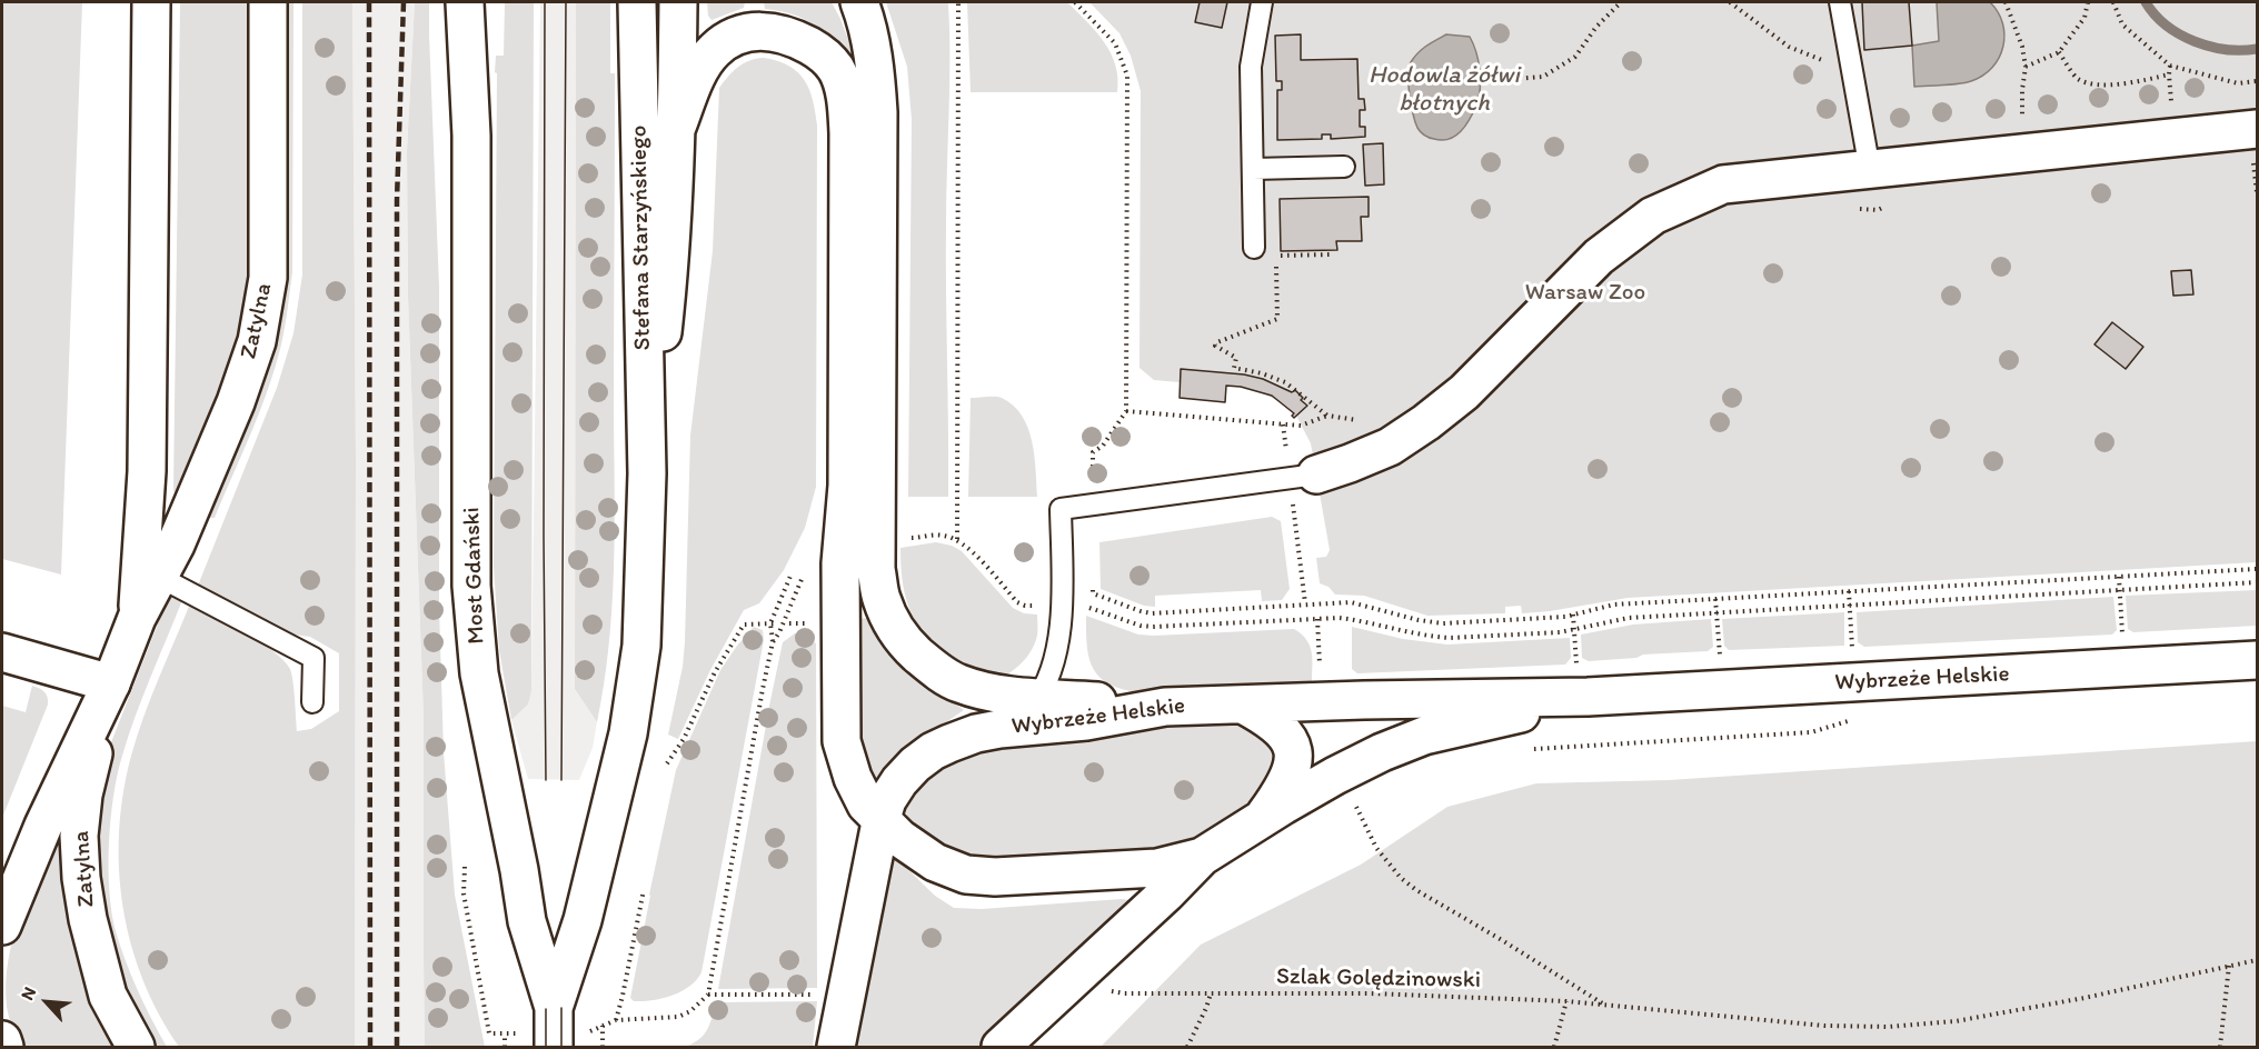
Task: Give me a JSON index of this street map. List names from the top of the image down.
{
  "streets": {
    "main road": [
      "Stefana Starzyńskiego",
      "Zatylna",
      "Most Gdański",
      "Wybrzeże Helskie"
    ],
    "path": ["Szlak Golędzinowski"]
  },
  "crossings": [
    ["Stefana Starzyńskiego", "Most Gdański"]
  ],
  "water": ["Hodowla żółwi błotnych"],
  "parks": ["Warsaw Zoo"],
  "north": "top left"
}
